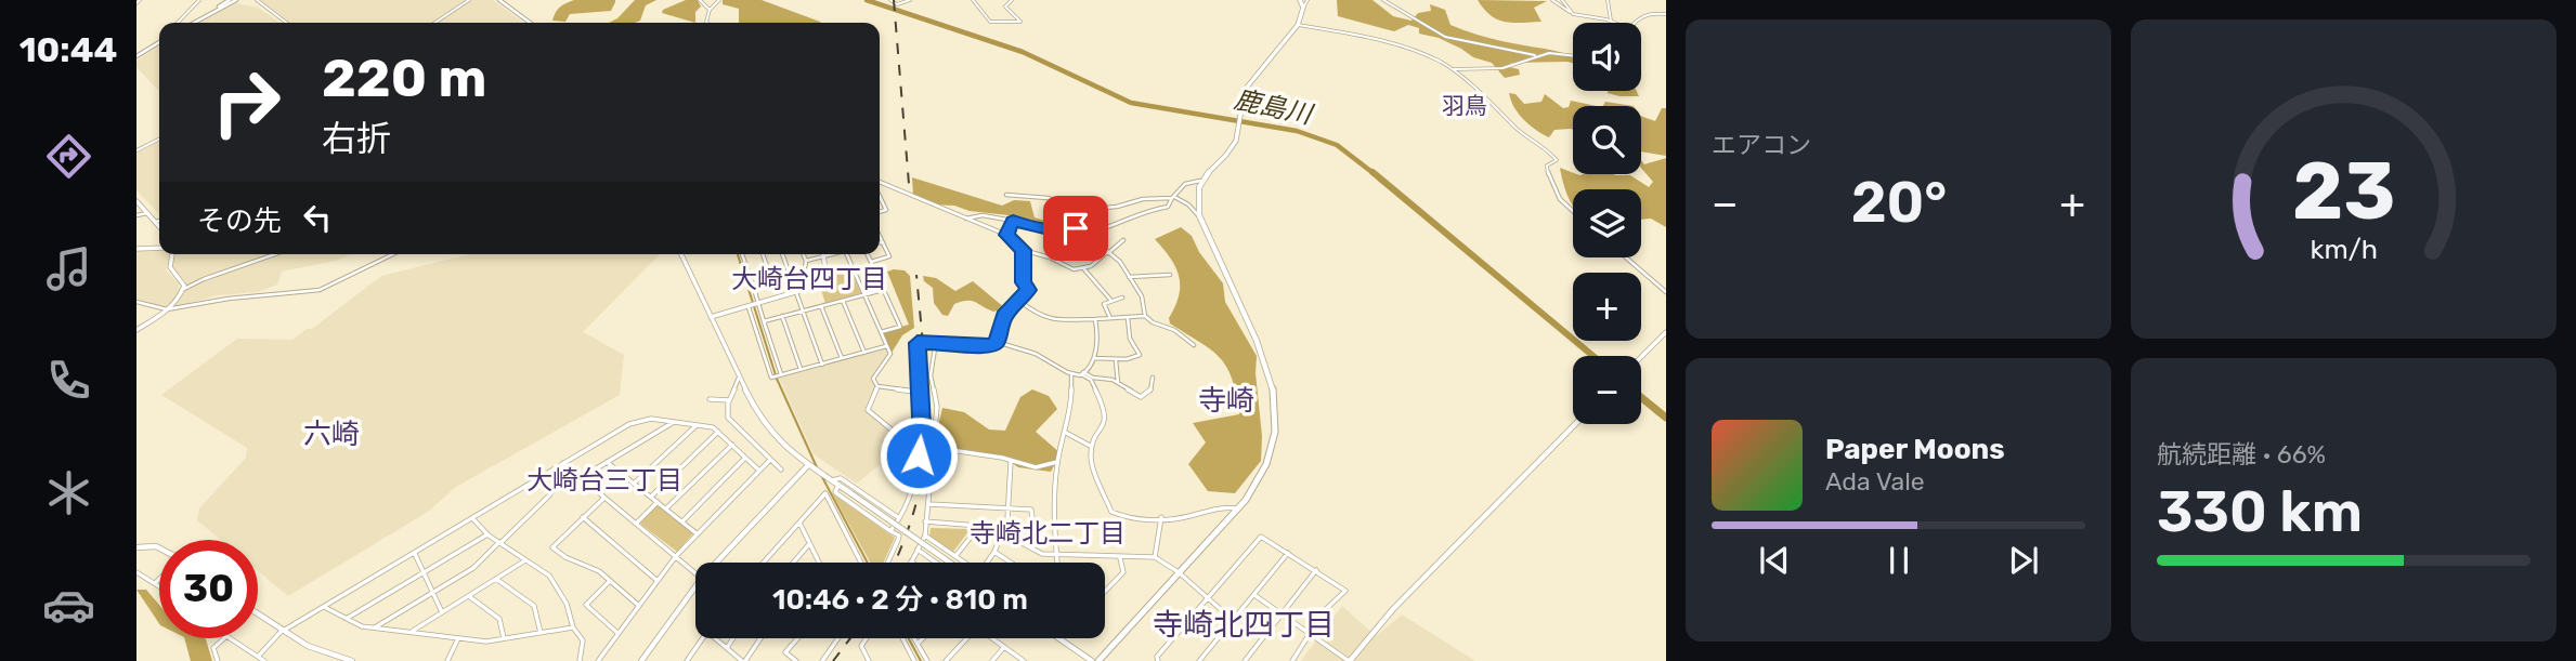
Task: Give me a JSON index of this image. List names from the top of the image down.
{
  "districts": [
    "羽鳥",
    "大崎台四丁目",
    "寺崎",
    "六崎",
    "大崎台三丁目",
    "寺崎北二丁目",
    "寺崎北四丁目"
  ],
  "water": ["鹿島川"],
  "page": {
    "tabs": "10:44",
    "tile": [
      "エアコン",
      ["航続距離 · 66%", "330 km"]
    ],
    "map_buttons": ["+", "−"],
    "turn": ["220 m", "右折"],
    "heat": ["−", "20°", "+"],
    "then": "その先",
    "song": ["Paper Moons", "Ada Vale"],
    "limit": "30",
    "trip": "10:46 · 2 分 · 810 m",
    "gauge": ["23", "km/h"]
  }
}
